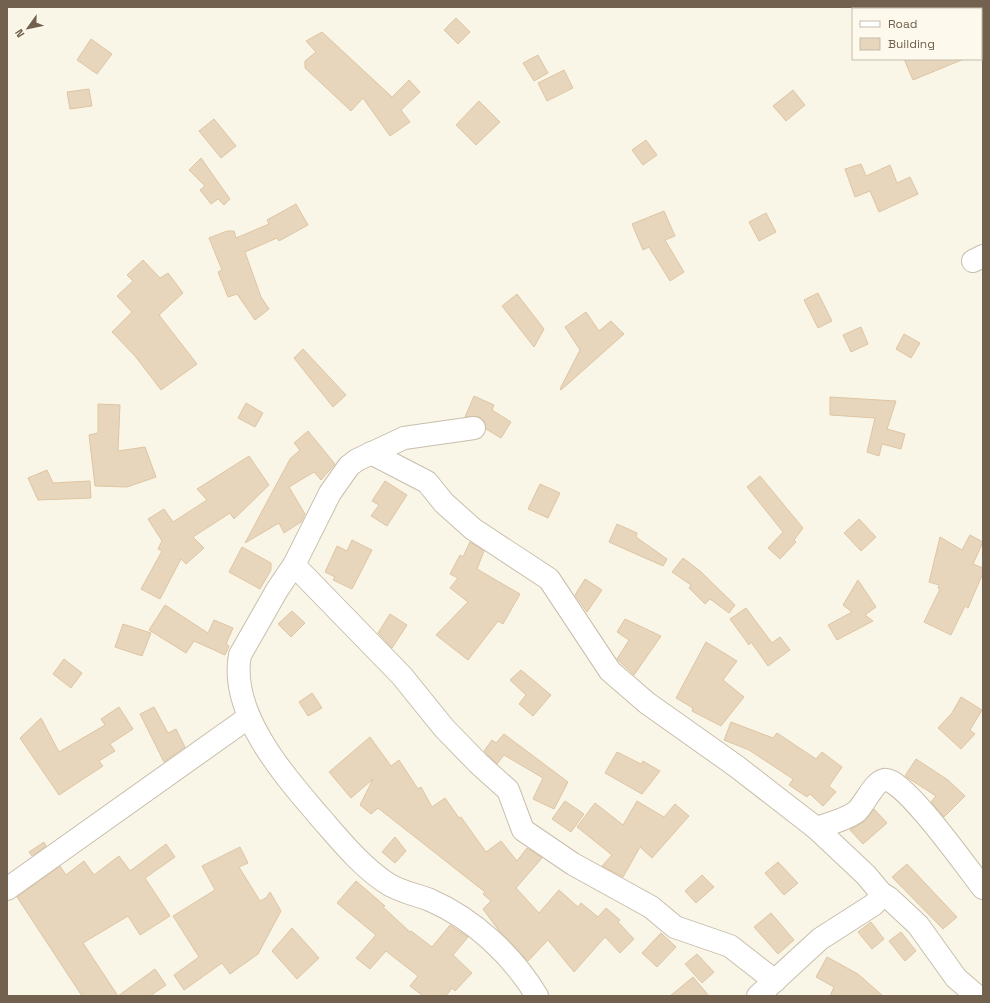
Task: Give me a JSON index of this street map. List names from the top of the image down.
{
  "legend": ["Road", "Building"],
  "north": "bottom left"
}
